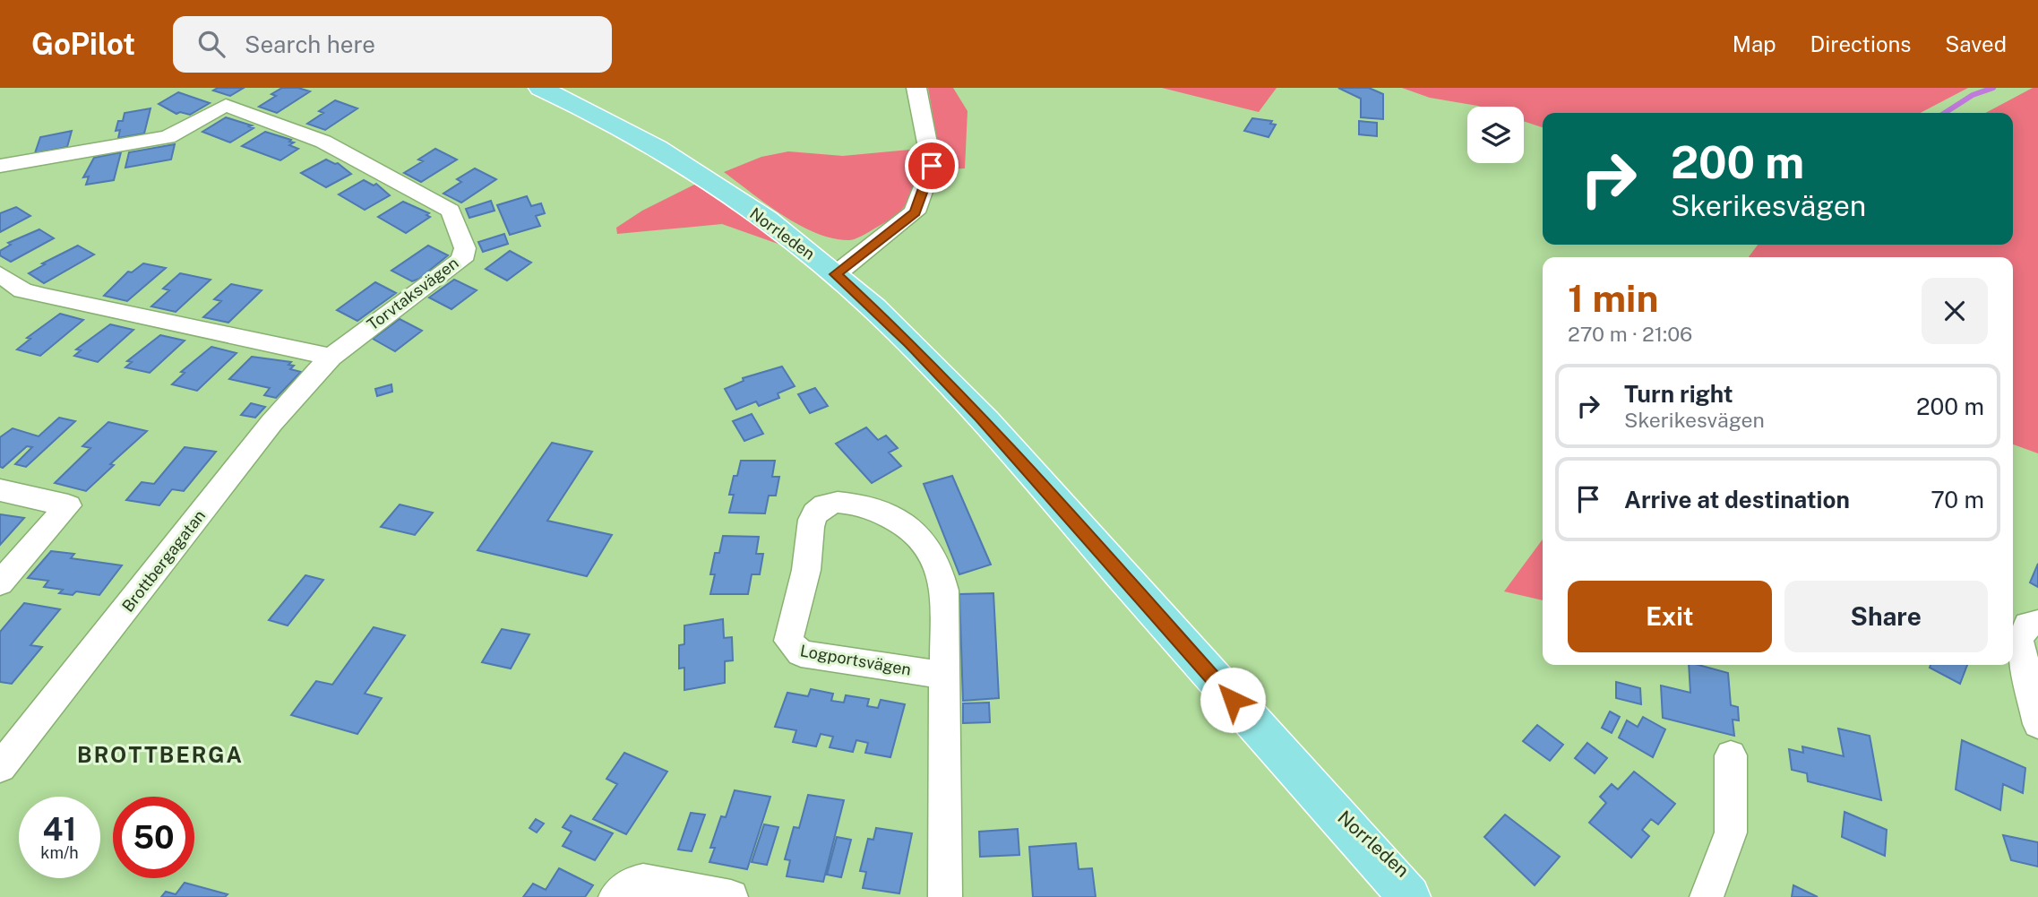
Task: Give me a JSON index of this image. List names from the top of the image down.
{
  "streets": {
    "main road": ["Norrleden"],
    "street": ["Torvtaksvägen", "Brottbergagatan", "Logportsvägen"]
  },
  "crossings": [
    ["Torvtaksvägen", "Brottbergagatan"]
  ],
  "districts": ["BROTTBERGA"],
  "page": {
    "header": "GoPilot",
    "search": "Search here",
    "nav": ["Map", "Directions", "Saved"],
    "turn": ["200 m", "Skerikesvägen"],
    "heading": ["1 min", "270 m · 21:06"],
    "list": [
      {
        "name": "Turn right",
        "note": "Skerikesvägen",
        "value": "200 m"
      },
      {
        "name": "Arrive at destination",
        "value": "70 m"
      }
    ],
    "buttons": ["Exit", "Share"],
    "speed": "41 km/h",
    "limit": "50"
  }
}
